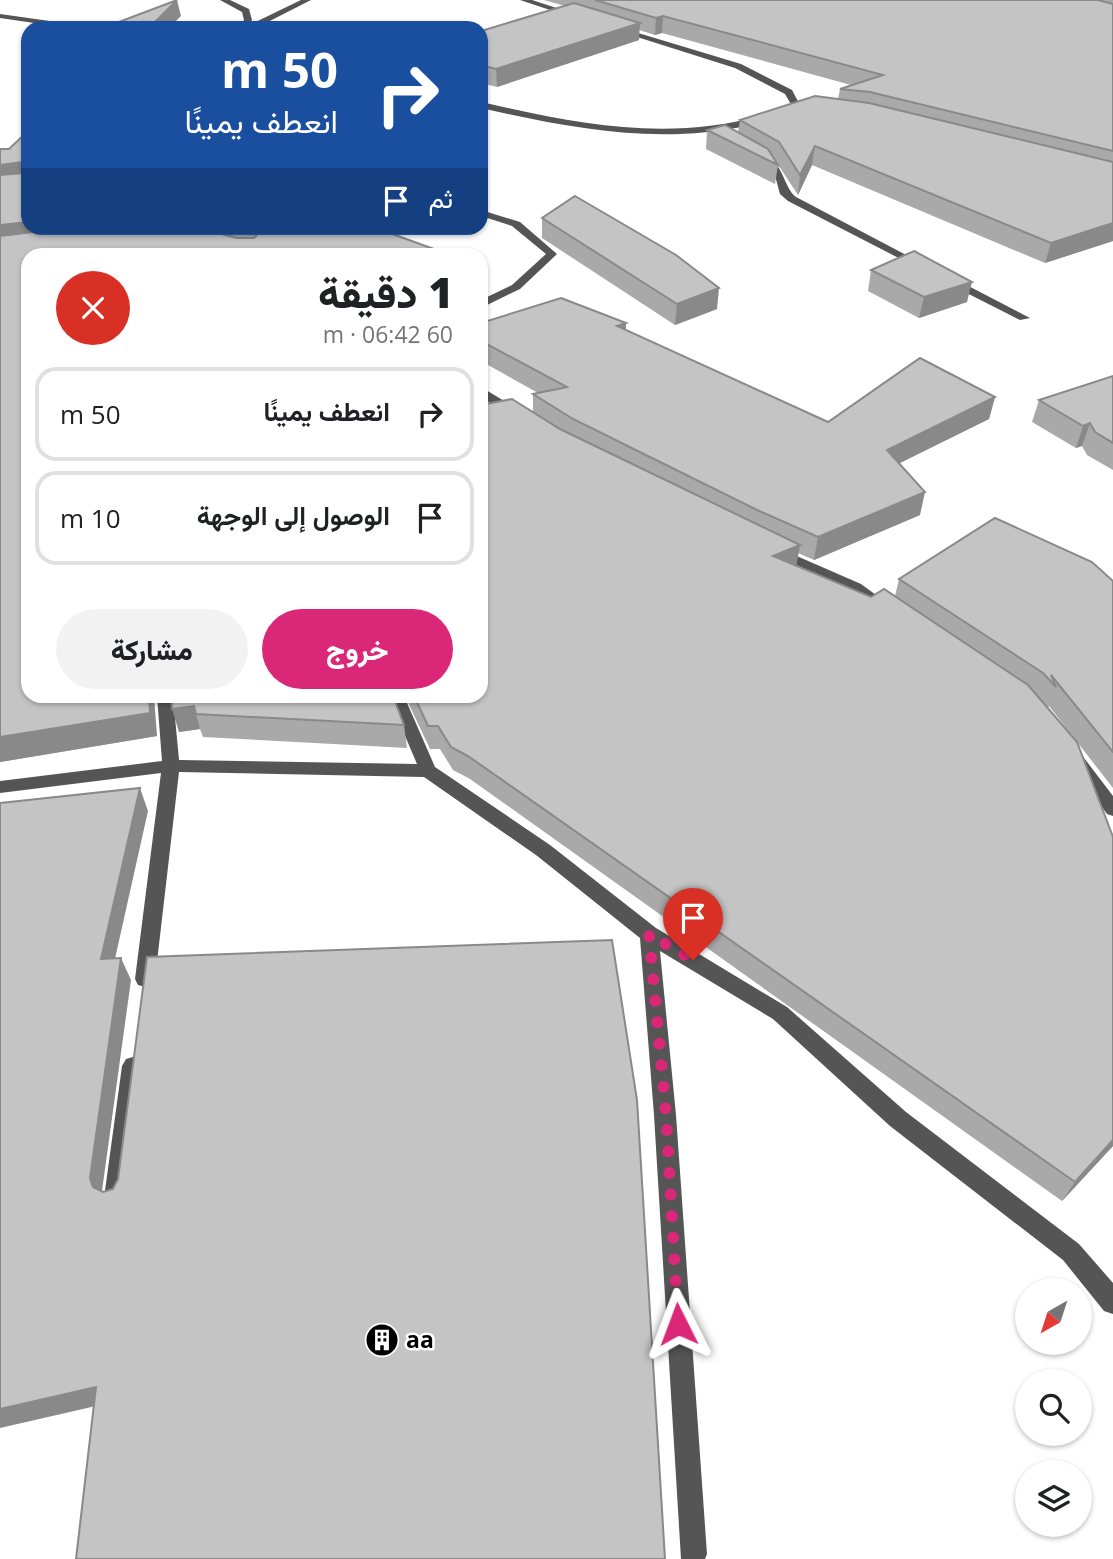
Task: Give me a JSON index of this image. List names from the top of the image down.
{
  "places": {
    "building": ["aa"]
  },
  "north": "bottom left",
  "page": {
    "turn": ["50 m", "انعطف يمينًا"],
    "then": "ثم",
    "heading": ["1 دقيقة", "60 m · 06:42"],
    "list": [
      {
        "name": "انعطف يمينًا",
        "value": "50 m"
      },
      {
        "name": "الوصول إلى الوجهة",
        "value": "10 m"
      }
    ],
    "buttons": ["خروج", "مشاركة"]
  }
}
